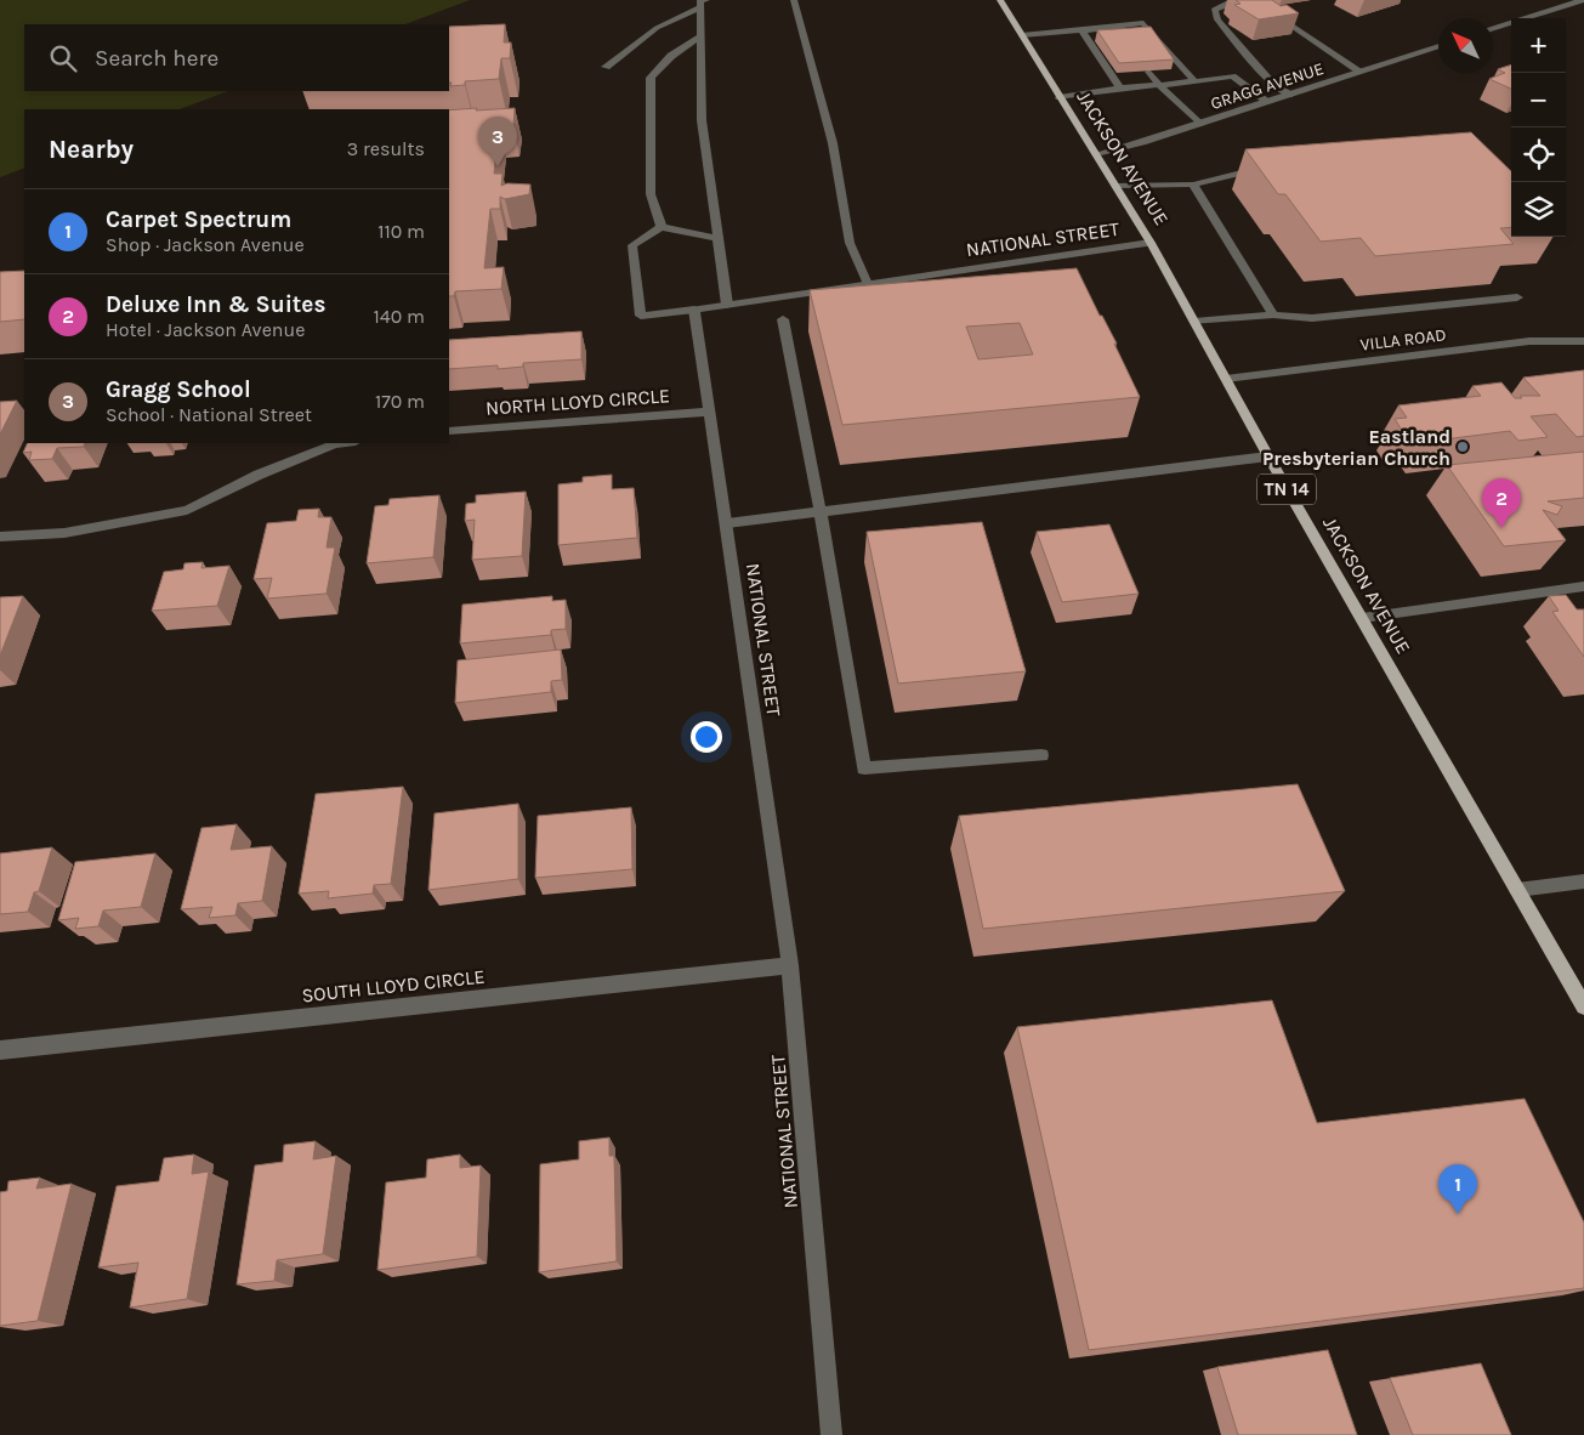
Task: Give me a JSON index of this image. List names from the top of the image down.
{
  "streets": {
    "main road": ["JACKSON AVENUE", "TN 14"],
    "street": [
      "GRAGG AVENUE",
      "NATIONAL STREET",
      "VILLA ROAD",
      "NORTH LLOYD CIRCLE",
      "SOUTH LLOYD CIRCLE"
    ]
  },
  "crossings": [
    ["GRAGG AVENUE", "JACKSON AVENUE"],
    ["JACKSON AVENUE", "NATIONAL STREET"],
    ["JACKSON AVENUE", "VILLA ROAD"],
    ["NATIONAL STREET", "NORTH LLOYD CIRCLE"],
    ["NATIONAL STREET", "SOUTH LLOYD CIRCLE"]
  ],
  "places": ["Eastland Presbyterian Church"],
  "north": "top left",
  "page": {
    "map_buttons": ["+", "−"],
    "search": "Search here",
    "heading": ["Nearby", "3 results"],
    "pins": ["3", "2", "1"],
    "list": [
      {
        "mark": "1",
        "name": "Carpet Spectrum",
        "note": "Shop · Jackson Avenue",
        "value": "110 m"
      },
      {
        "mark": "2",
        "name": "Deluxe Inn & Suites",
        "note": "Hotel · Jackson Avenue",
        "value": "140 m"
      },
      {
        "mark": "3",
        "name": "Gragg School",
        "note": "School · National Street",
        "value": "170 m"
      }
    ]
  }
}
